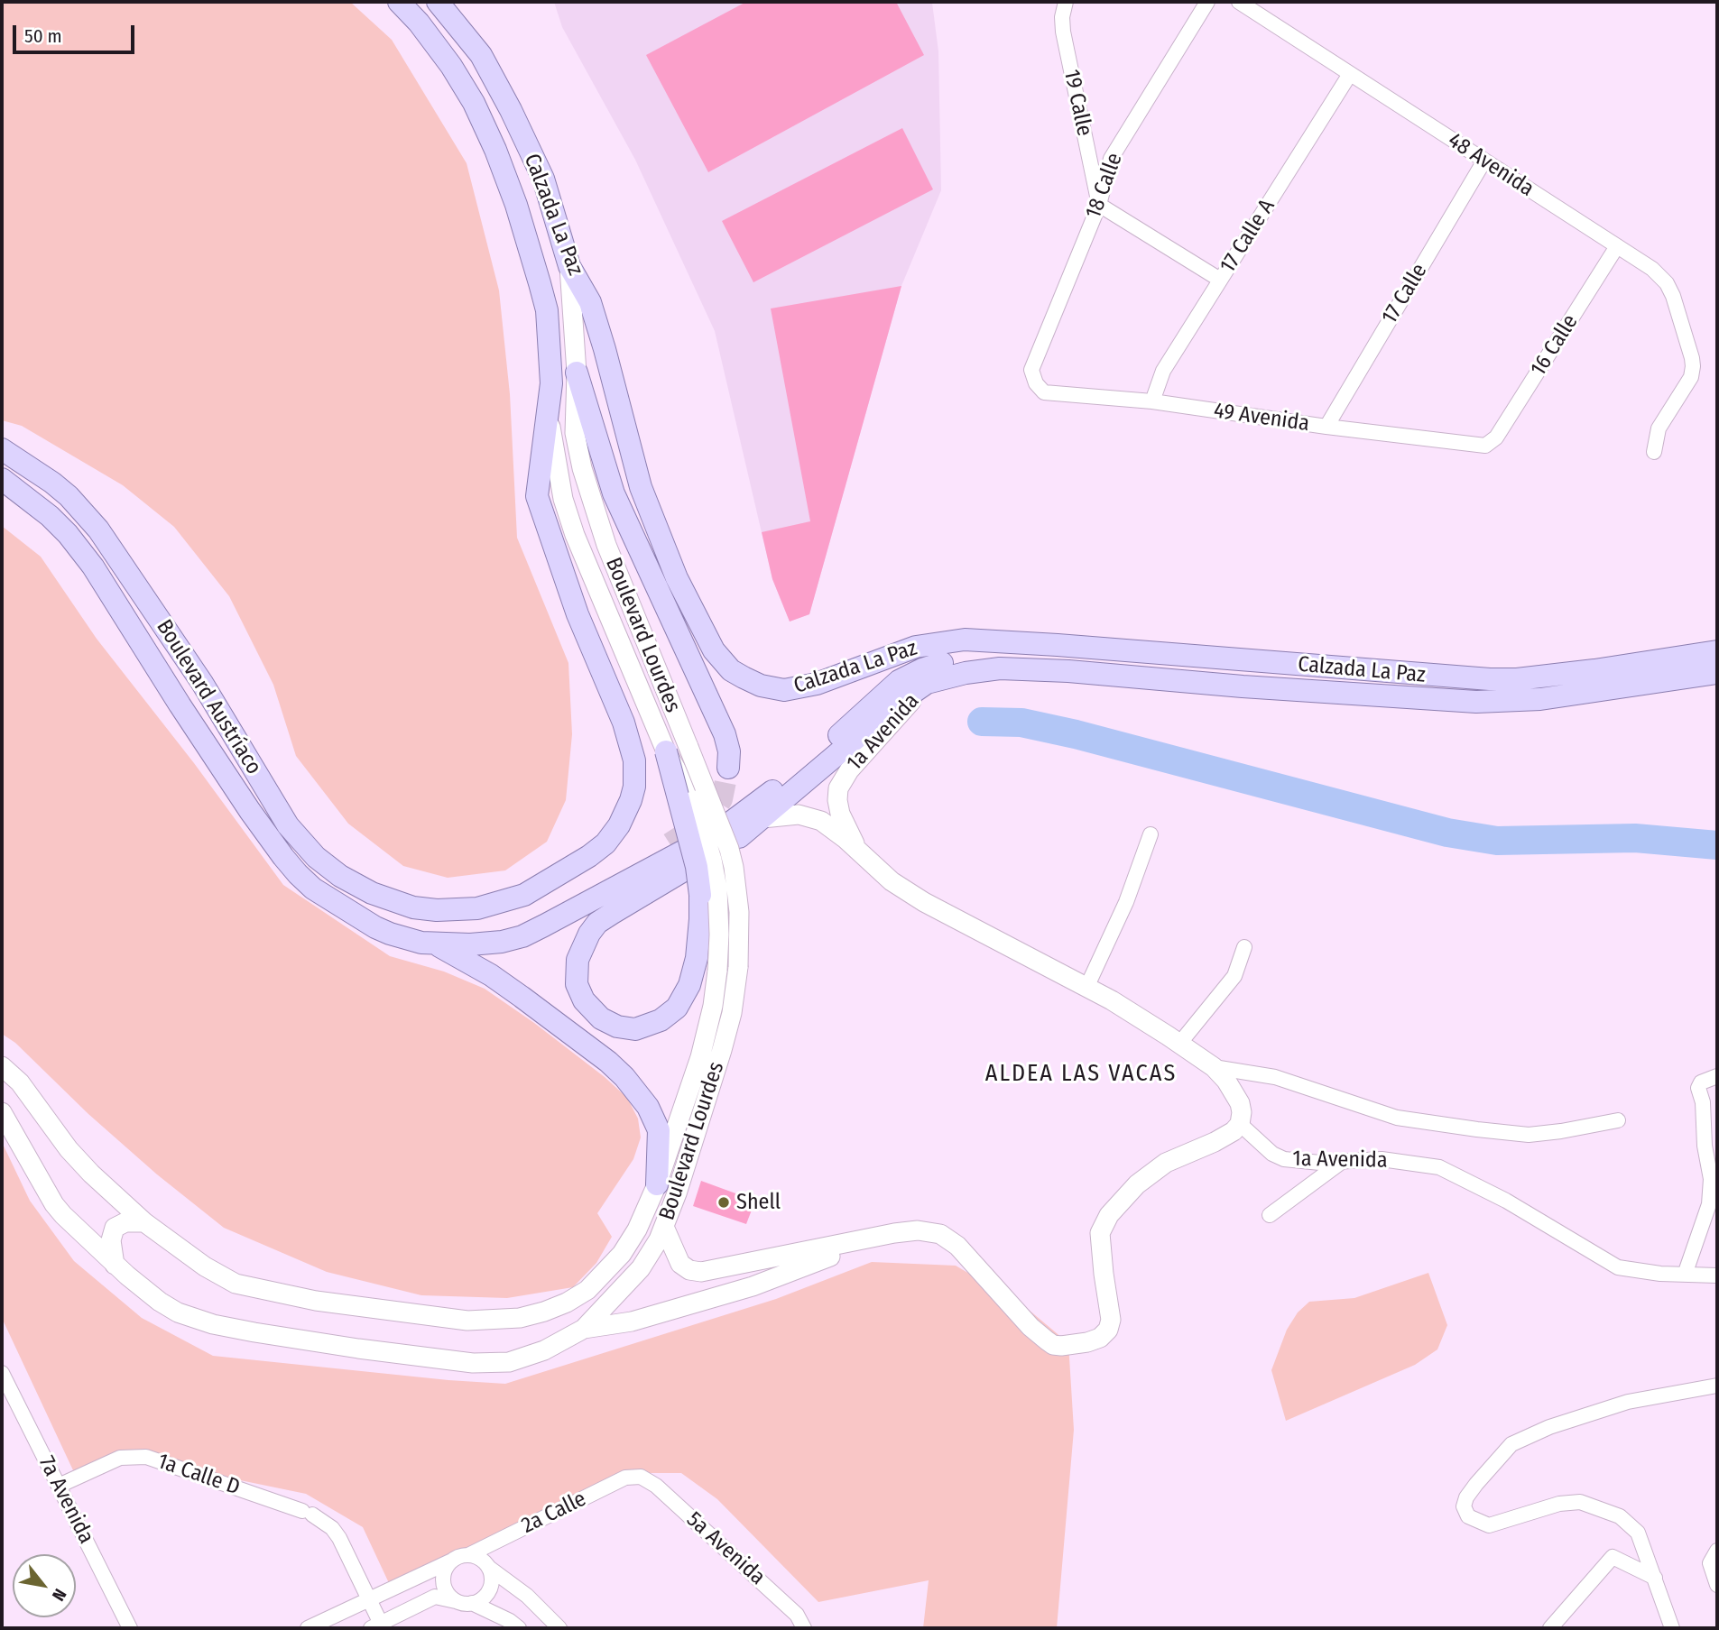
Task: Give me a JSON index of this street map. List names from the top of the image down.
{
  "streets": {
    "main road": [
      "Calzada La Paz",
      "Boulevard Lourdes",
      "Boulevard Austríaco",
      "1a Avenida"
    ],
    "street": [
      "19 Calle",
      "48 Avenida",
      "18 Calle",
      "17 Calle A",
      "17 Calle",
      "16 Calle",
      "49 Avenida",
      "1a Calle D",
      "7a Avenida",
      "2a Calle",
      "5a Avenida"
    ]
  },
  "crossings": [
    ["19 Calle", "18 Calle"],
    ["48 Avenida", "17 Calle A"],
    ["48 Avenida", "17 Calle"],
    ["48 Avenida", "16 Calle"],
    ["18 Calle", "49 Avenida"],
    ["Calzada La Paz", "Boulevard Lourdes"],
    ["Calzada La Paz", "Boulevard Austríaco"],
    ["Calzada La Paz", "1a Avenida"],
    ["17 Calle A", "49 Avenida"],
    ["17 Calle", "49 Avenida"],
    ["16 Calle", "49 Avenida"],
    ["1a Calle D", "7a Avenida"],
    ["2a Calle", "5a Avenida"]
  ],
  "districts": ["ALDEA LAS VACAS"],
  "places": ["Shell"],
  "scale_bar": "50 m",
  "north": "bottom right"
}
